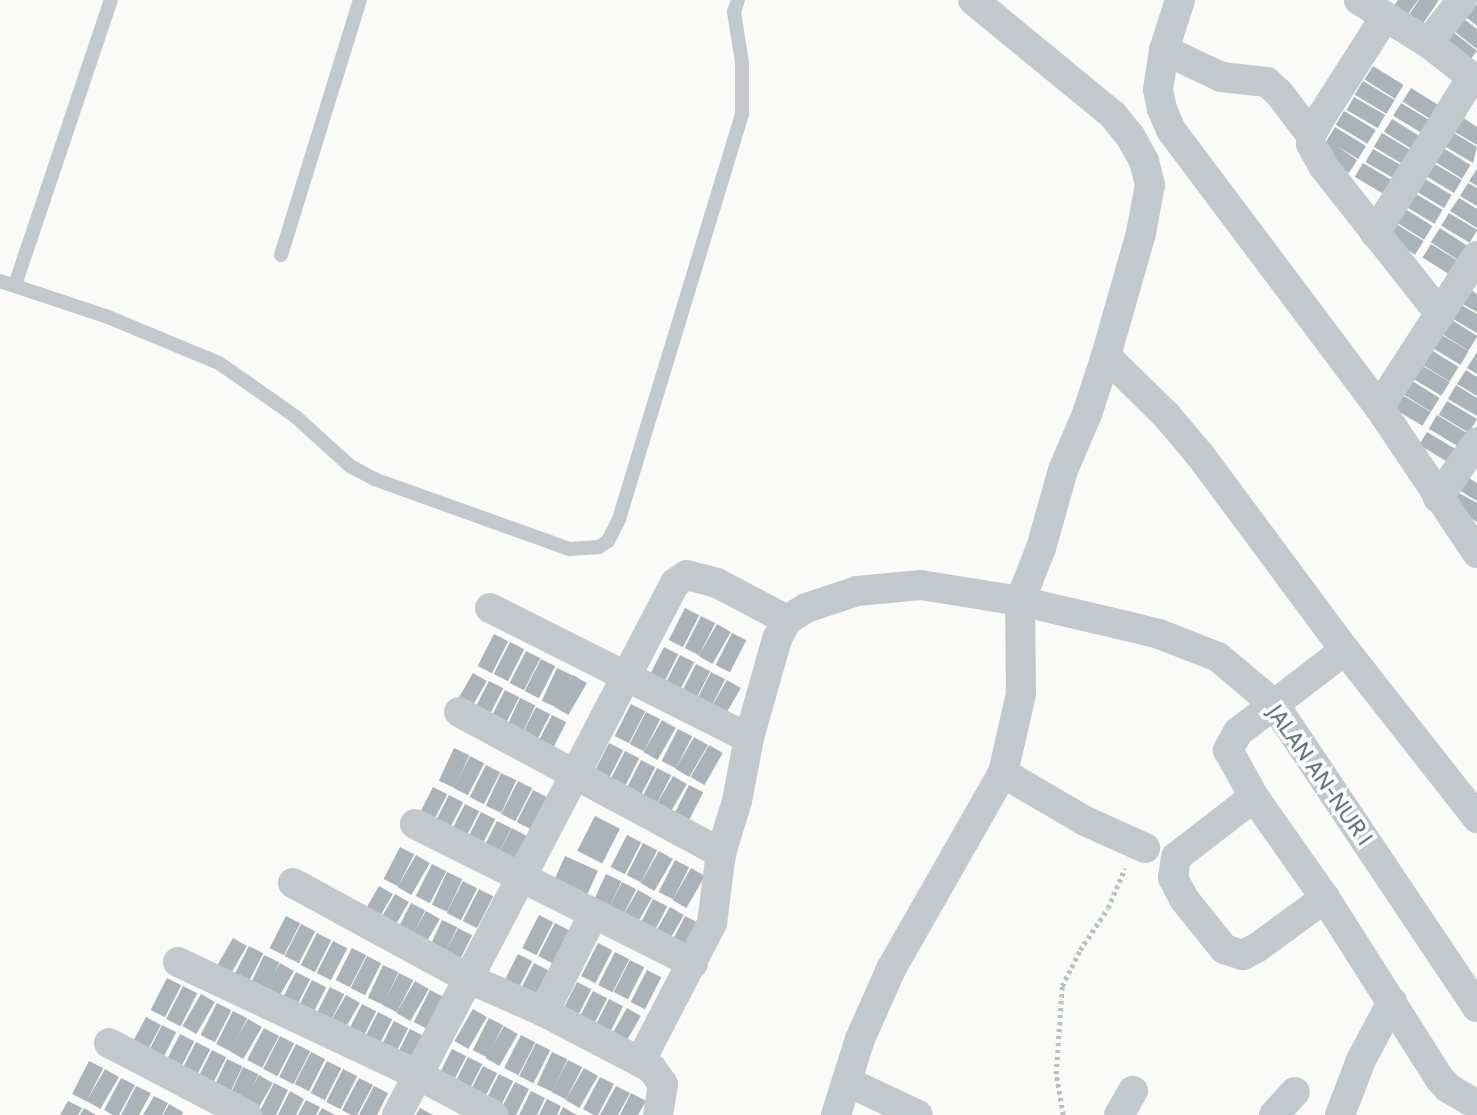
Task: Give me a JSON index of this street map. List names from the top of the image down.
{
  "streets": {
    "street": ["JALAN AN-NUR I"]
  }
}
